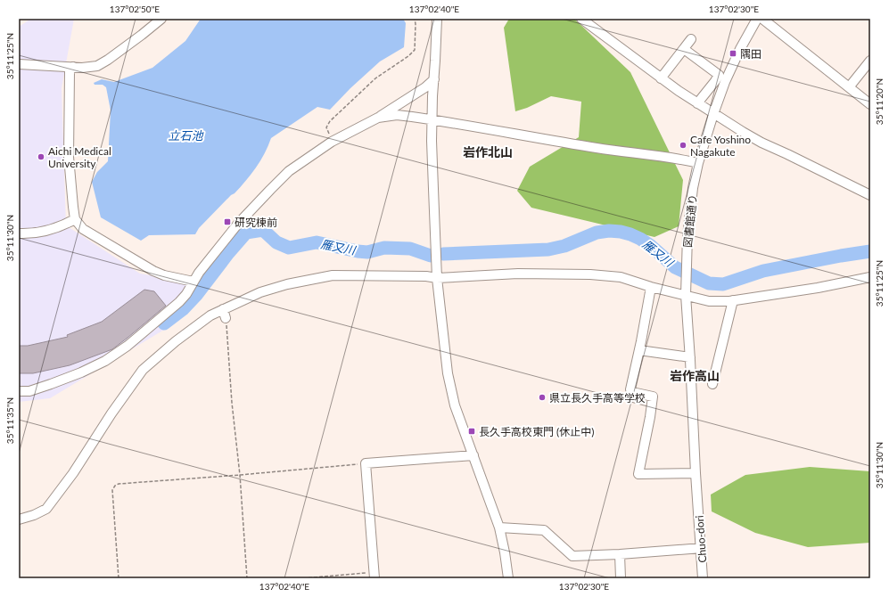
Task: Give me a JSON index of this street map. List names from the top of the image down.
{
  "streets": {
    "street": ["図書館通り", "Chuo-dori"]
  },
  "crossings": [
    ["図書館通り", "Chuo-dori"]
  ],
  "districts": ["岩作北山", "岩作高山"],
  "water": ["立石池", "雁又川"],
  "places": {
    "transit": ["隅田", "研究棟前", "長久手高校東門 (休止中)"],
    "other": ["Cafe Yoshino Nagakute", "Aichi Medical University", "県立長久手高等学校"]
  },
  "coordinates": [
    "137°02'50\"E",
    "137°02'40\"E",
    "137°02'30\"E",
    "35°11'25\"N",
    "35°11'20\"N",
    "35°11'30\"N",
    "35°11'35\"N"
  ]
}
